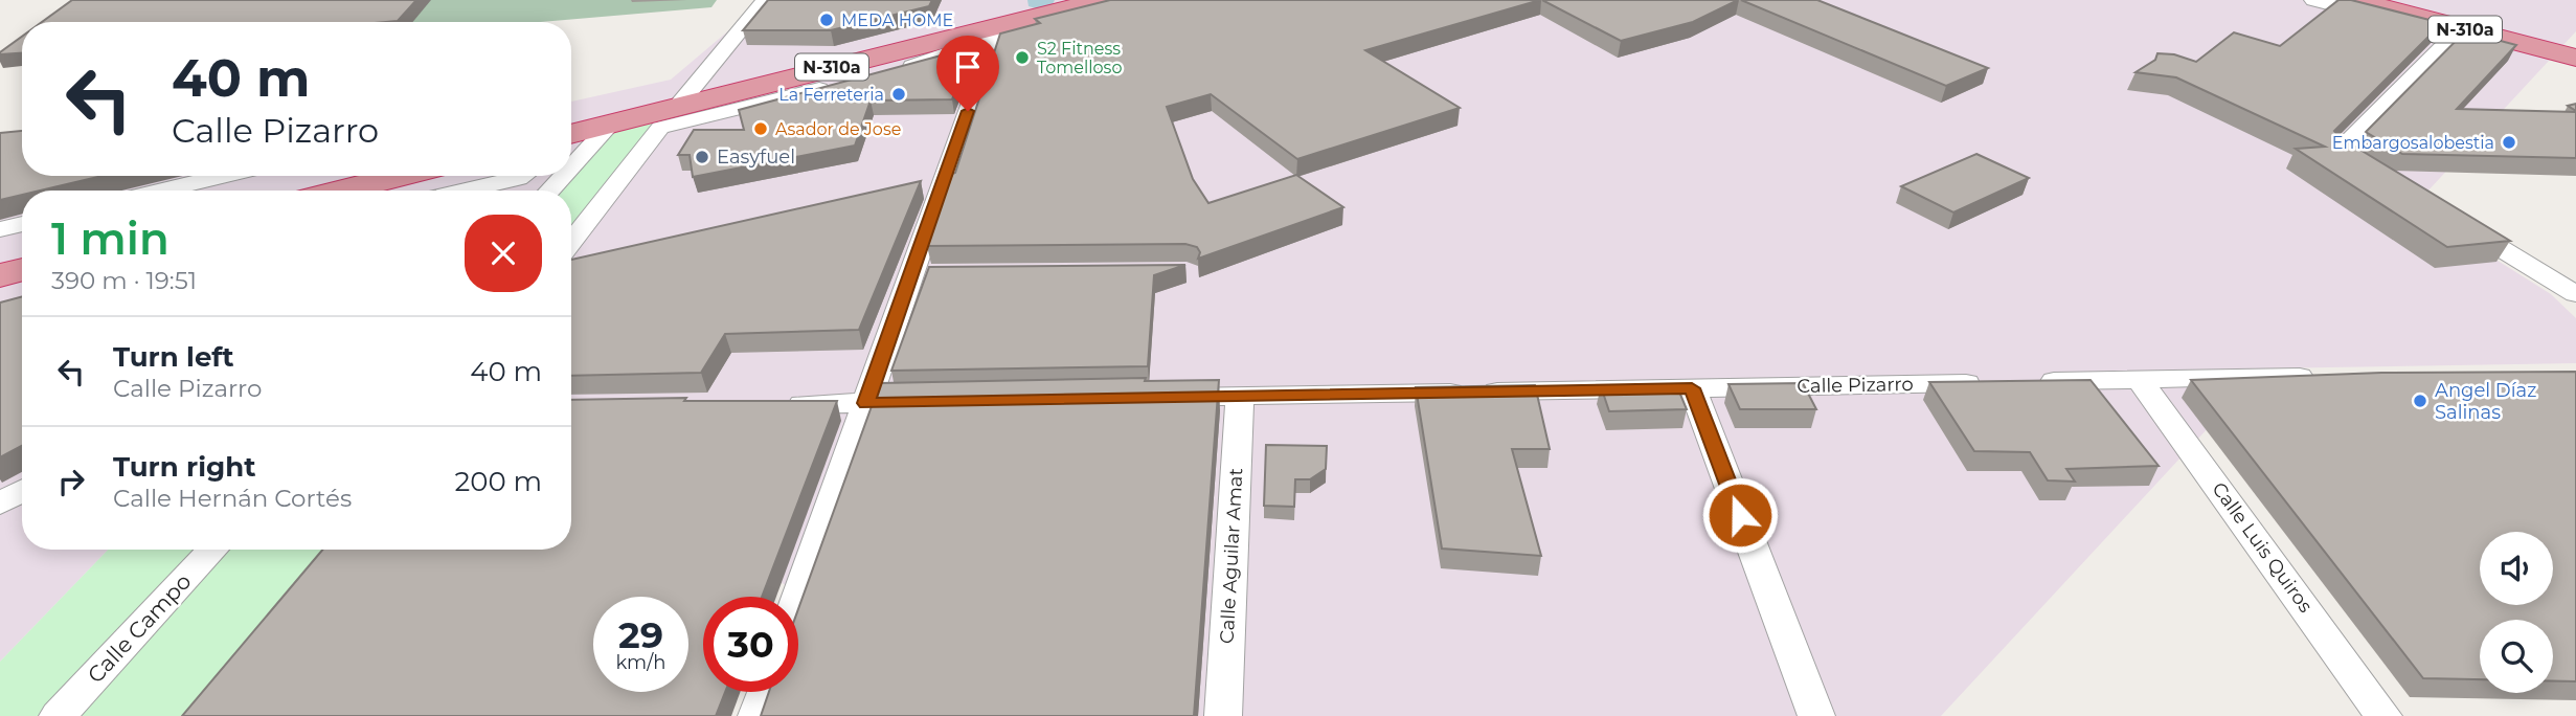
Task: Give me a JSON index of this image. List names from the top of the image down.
{
  "streets": {
    "highway": ["N-310a"],
    "street": [
      "Calle Pizarro",
      "Calle Luis Quiros",
      "Calle Aguilar Amat",
      "Calle Campo"
    ]
  },
  "crossings": [
    ["Calle Pizarro", "Calle Aguilar Amat"]
  ],
  "places": [
    "MEDA HOME",
    "S2 Fitness Tomelloso",
    "La Ferreteria",
    "Asador de Jose",
    "Embargosalobestia",
    "Easyfuel",
    "Angel Díaz Salinas"
  ],
  "page": {
    "turn": ["40 m", "Calle Pizarro"],
    "heading": ["1 min", "390 m · 19:51"],
    "list": [
      {
        "name": "Turn left",
        "note": "Calle Pizarro",
        "value": "40 m"
      },
      {
        "name": "Turn right",
        "note": "Calle Hernán Cortés",
        "value": "200 m"
      }
    ],
    "speed": "29 km/h",
    "limit": "30"
  }
}
